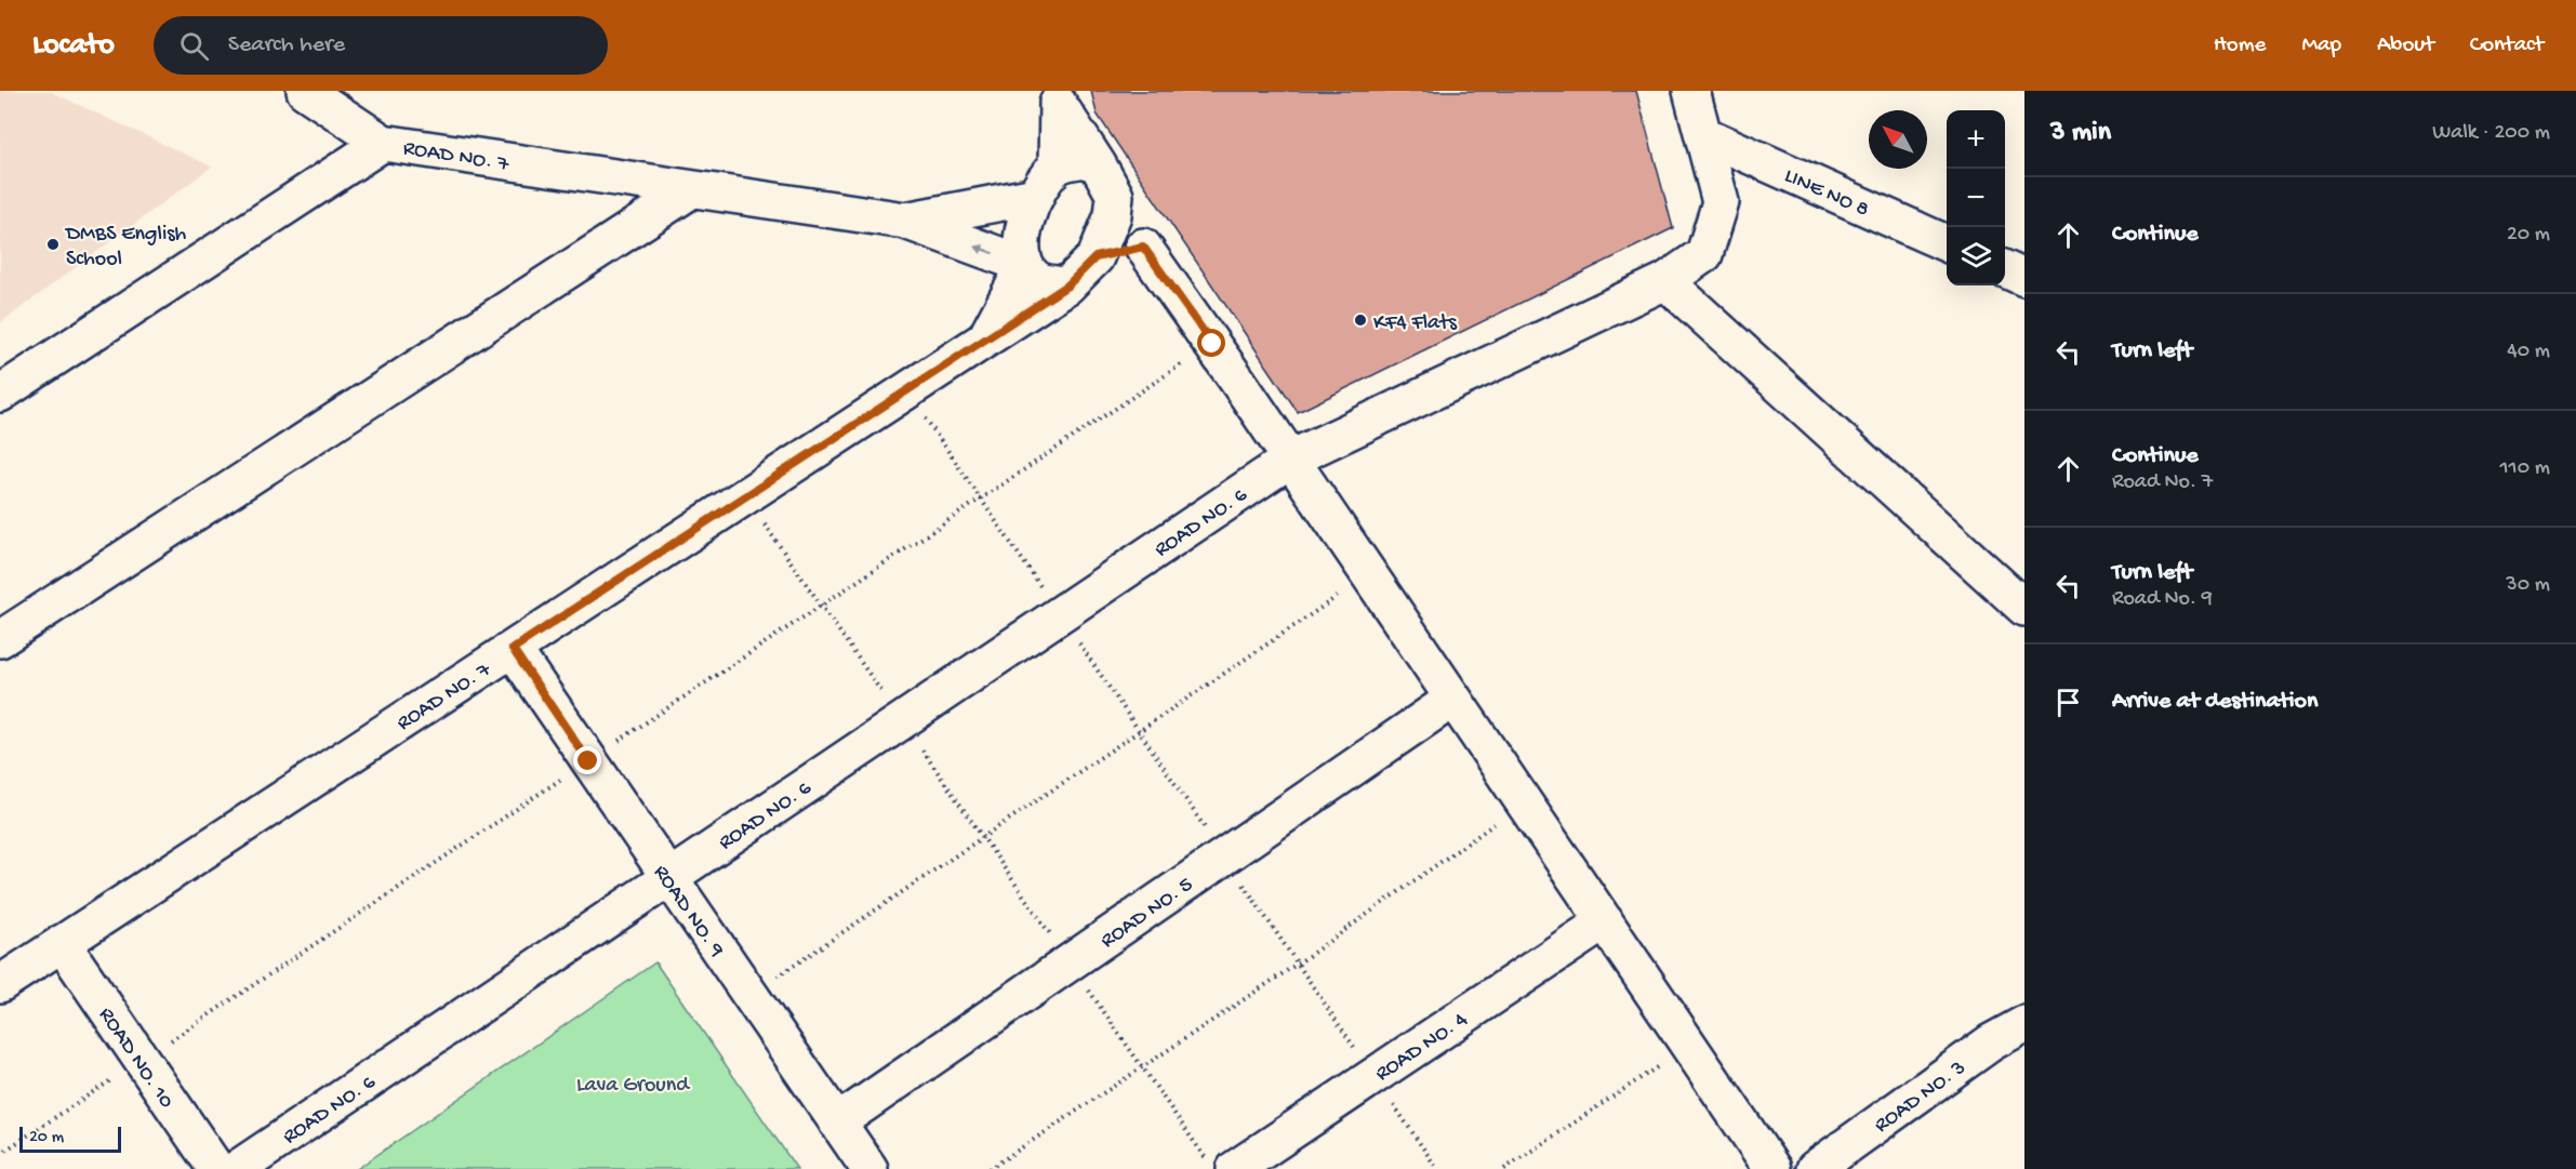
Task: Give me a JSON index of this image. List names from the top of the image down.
{
  "streets": {
    "street": [
      "ROAD NO. 7",
      "LINE NO 8",
      "ROAD NO. 6",
      "ROAD NO. 9",
      "ROAD NO. 5",
      "ROAD NO. 4",
      "ROAD NO. 10",
      "ROAD NO. 3"
    ]
  },
  "crossings": [
    ["ROAD NO. 7", "ROAD NO. 9"],
    ["ROAD NO. 7", "ROAD NO. 10"],
    ["LINE NO 8", "ROAD NO. 6"],
    ["ROAD NO. 6", "ROAD NO. 9"],
    ["ROAD NO. 9", "ROAD NO. 5"]
  ],
  "parks": ["Lava Ground"],
  "places": ["DMBS English School", "KF4 Flats"],
  "scale_bar": "20 m",
  "north": "top left",
  "page": {
    "header": "Locato",
    "search": "Search here",
    "nav": [
      "Home",
      "Map",
      "About",
      "Contact"
    ],
    "heading": ["3 min", "Walk · 200 m"],
    "map_buttons": ["+", "−"],
    "list": [
      ["Continue", "20 m"],
      ["Turn left", "40 m"],
      ["Continue", "Road No. 7", "110 m"],
      ["Turn left", "Road No. 9", "30 m"],
      "Arrive at destination"
    ],
    "scale": "20 m"
  }
}
